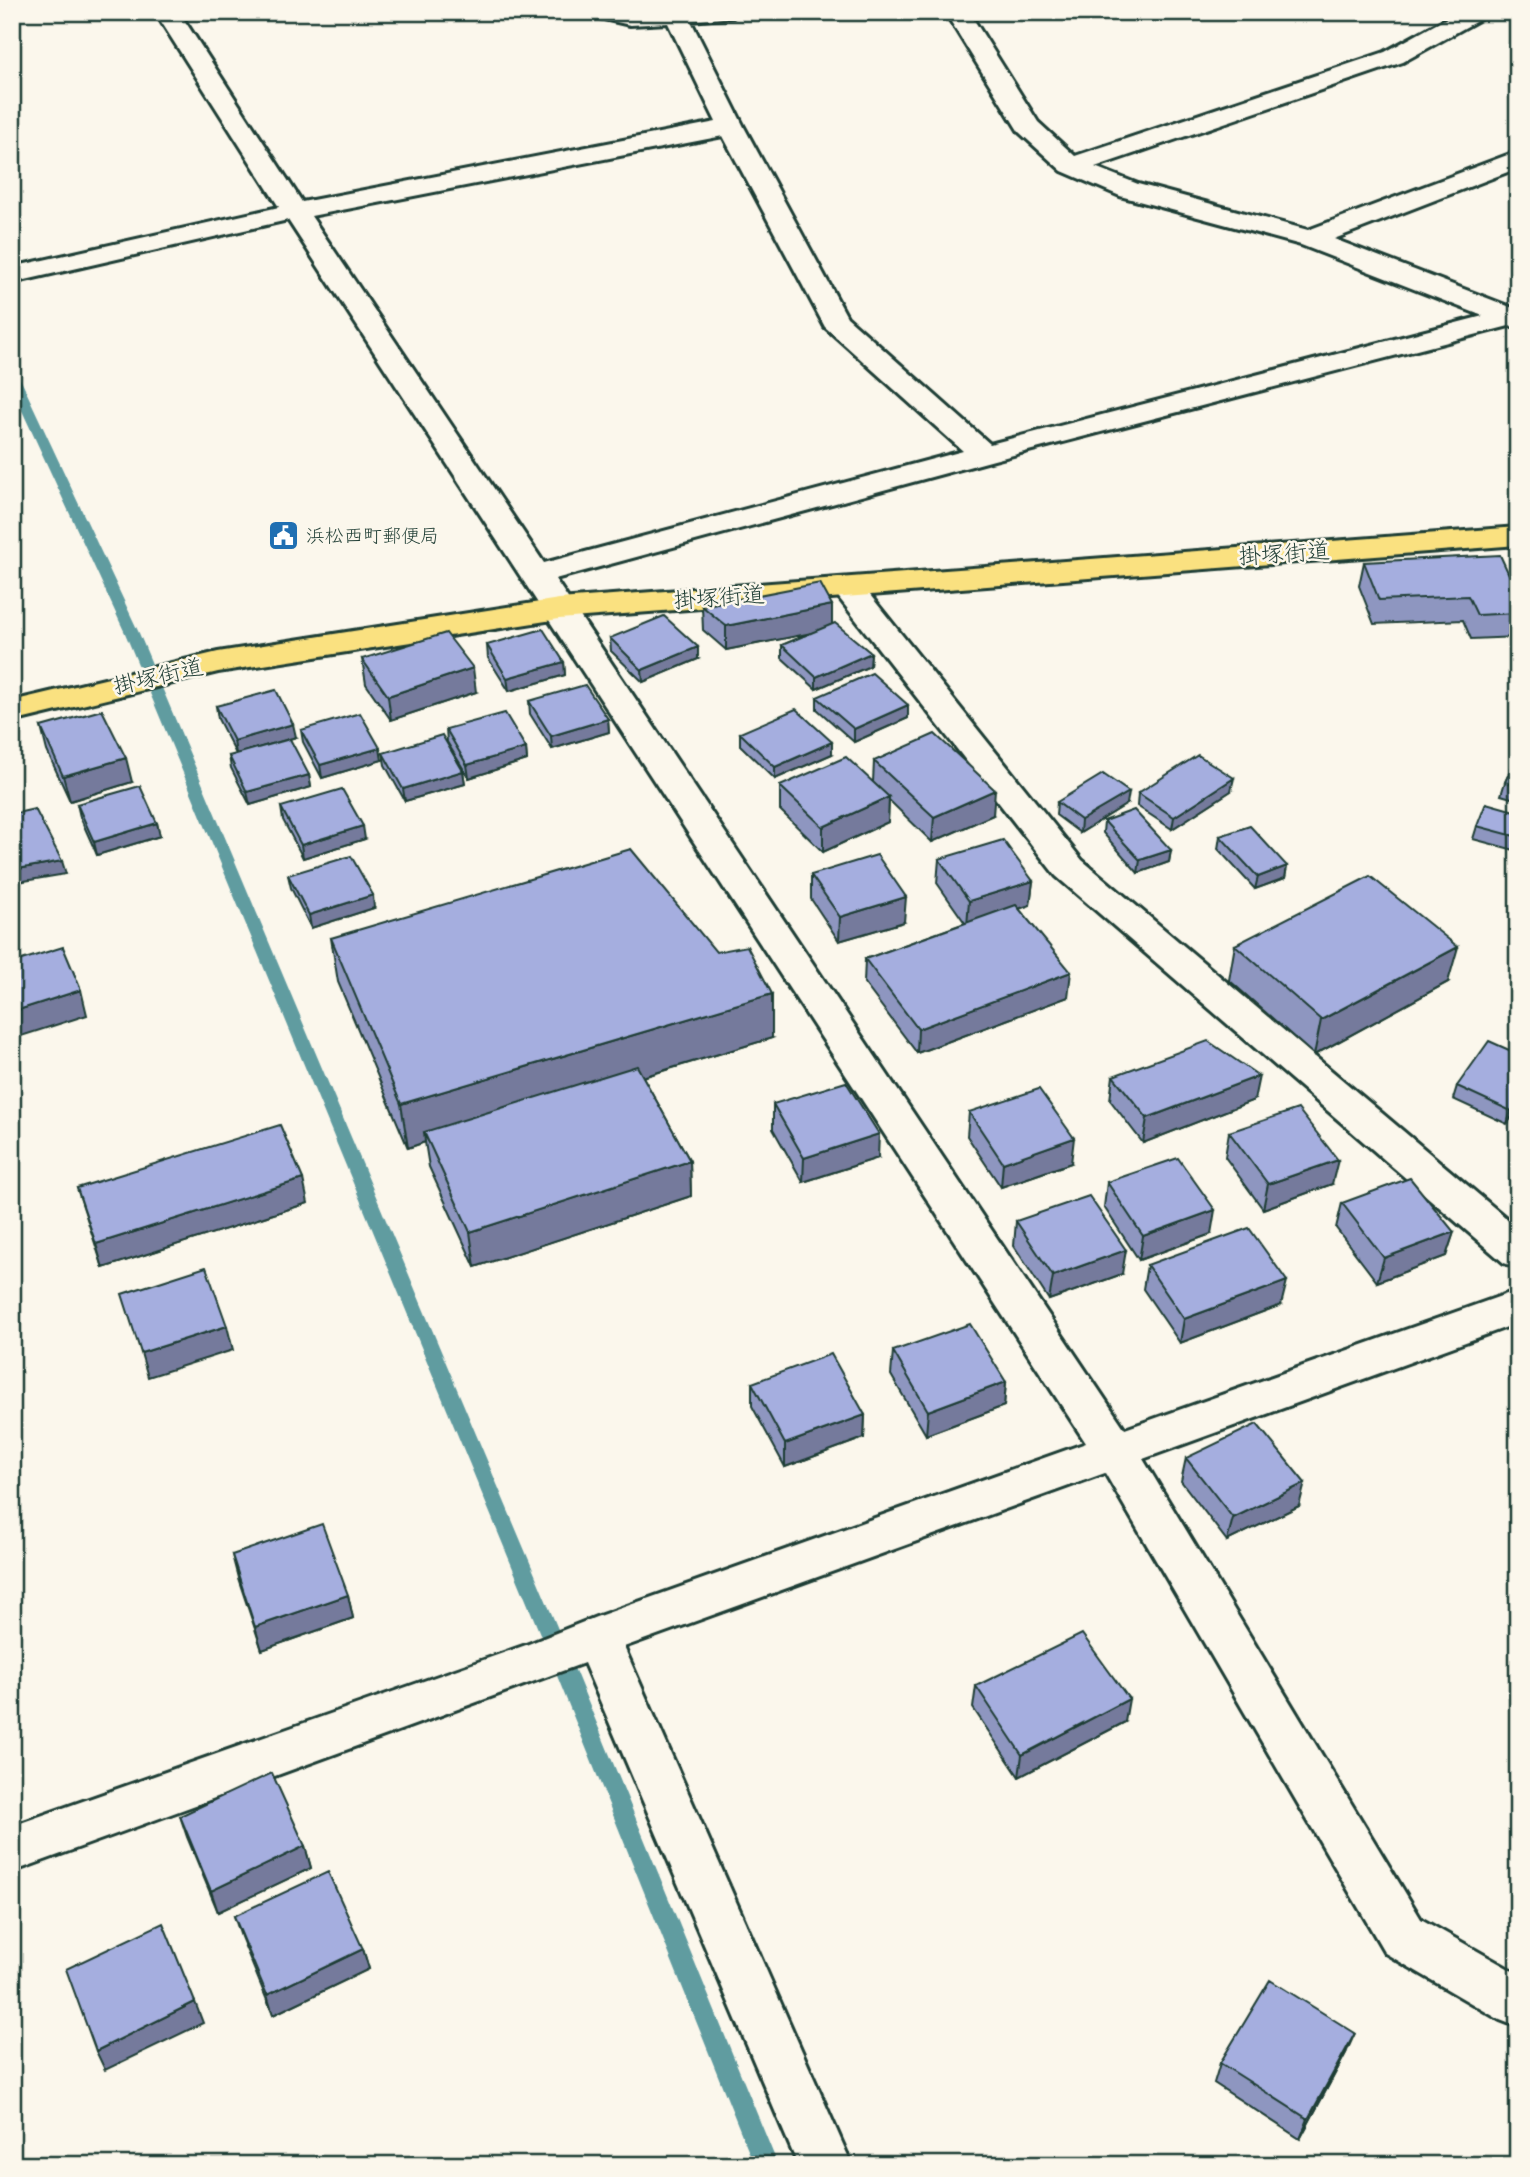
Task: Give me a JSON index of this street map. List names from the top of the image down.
{
  "streets": {
    "highway": ["掛塚街道"]
  },
  "places": {
    "public building": ["浜松西町郵便局"]
  }
}
